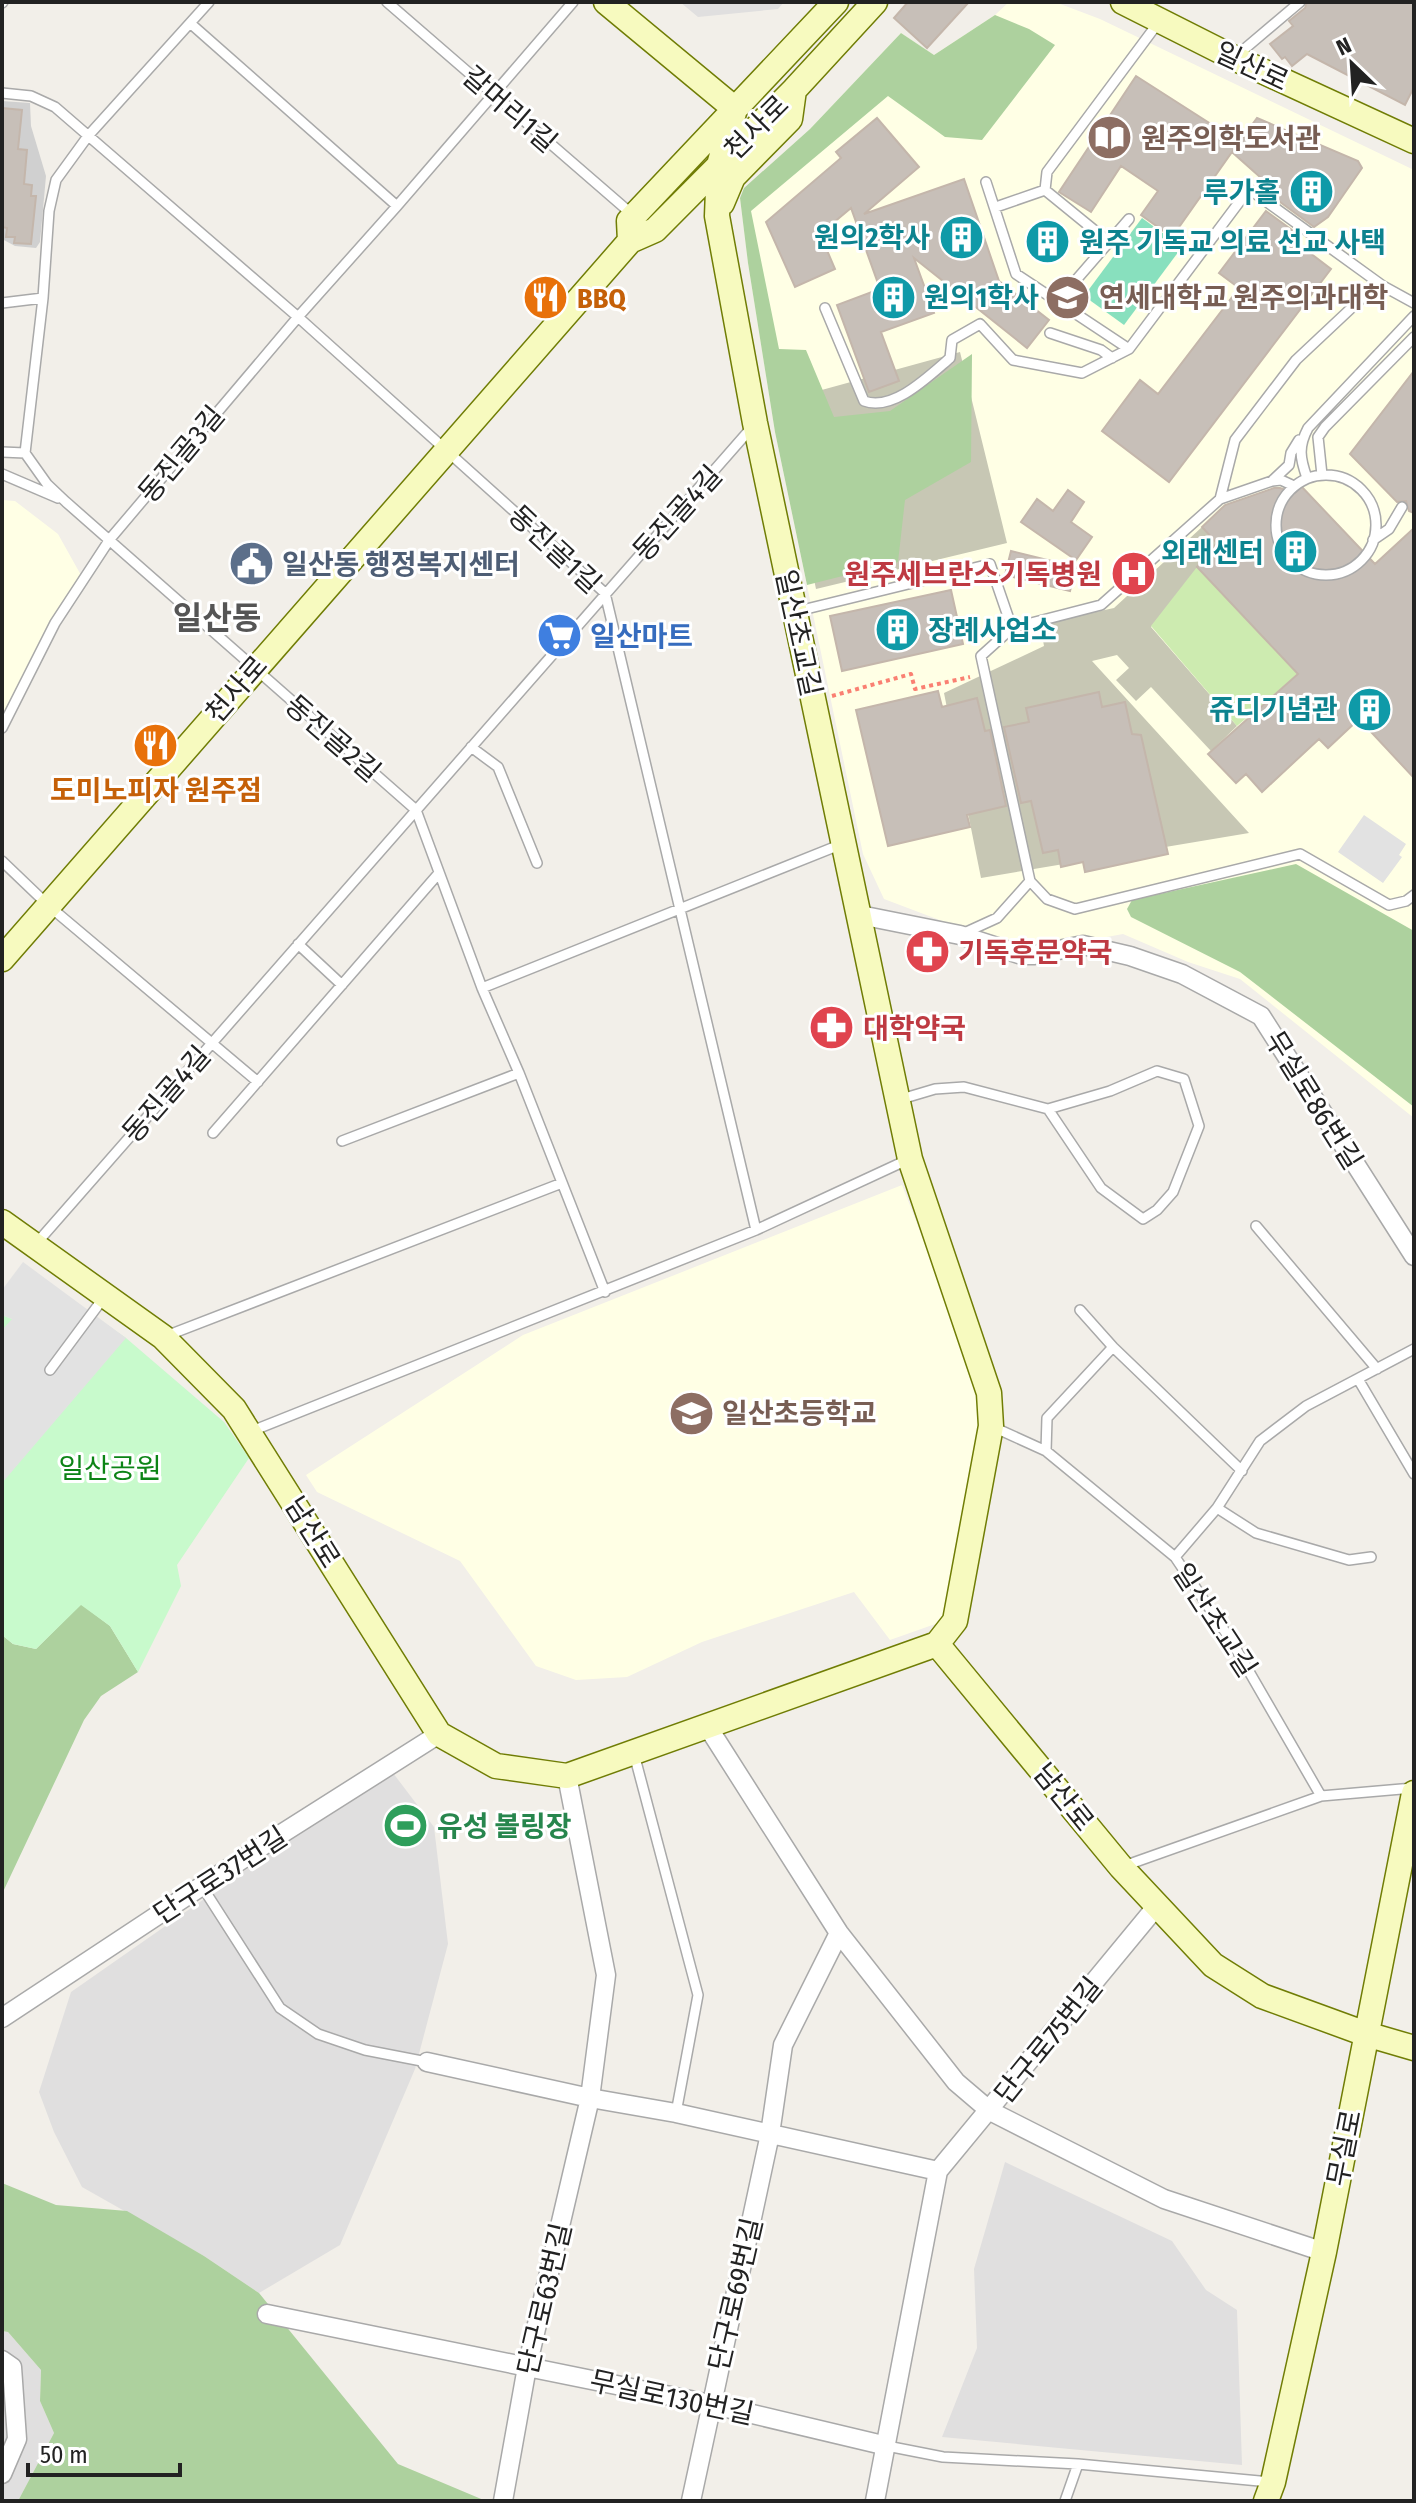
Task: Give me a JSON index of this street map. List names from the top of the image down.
{
  "streets": {
    "street": [
      "일산로",
      "천사로",
      "일산초교길",
      "무실로86번길",
      "남산로",
      "단구로37번길",
      "단구로75번길",
      "무실로",
      "단구로69번길",
      "단구로63번길",
      "무실로130번길"
    ],
    "lane": [
      "갈머리1길",
      "동진골3길",
      "동진골4길",
      "동진골1길",
      "동진골2길"
    ]
  },
  "crossings": [
    ["갈머리1길", "천사로"],
    ["갈머리1길", "동진골3길"],
    ["천사로", "동진골1길"],
    ["천사로", "일산초교길"],
    ["천사로", "동진골2길"],
    ["동진골3길", "동진골1길"],
    ["동진골3길", "동진골2길"],
    ["동진골4길", "동진골1길"],
    ["동진골4길", "일산초교길"],
    ["동진골4길", "동진골2길"],
    ["동진골4길", "남산로"],
    ["일산초교길", "무실로86번길"],
    ["일산초교길", "남산로"],
    ["남산로", "단구로37번길"],
    ["남산로", "단구로75번길"],
    ["남산로", "무실로"],
    ["남산로", "단구로63번길"],
    ["무실로", "무실로130번길"],
    ["단구로69번길", "무실로130번길"],
    ["단구로63번길", "무실로130번길"]
  ],
  "districts": ["일산동"],
  "parks": ["일산공원"],
  "places": {
    "library": ["원주의학도서관"],
    "building": [
      "루가홀",
      "원의2학사",
      "원주 기독교 의료 선교 사택",
      "원의1학사",
      "외래센터",
      "장례사업소",
      "쥬디기념관"
    ],
    "school or university": ["연세대학교 원주의과대학", "일산초등학교"],
    "restaurant": ["BBQ", "도미노피자 원주점"],
    "public building": ["일산동 행정복지센터"],
    "hospital": ["원주세브란스기독병원"],
    "supermarket": ["일산마트"],
    "pharmacy": ["기독후문약국", "대학약국"],
    "sports": ["유성 볼링장"]
  },
  "scale_bar": "50 m",
  "north": "top left"
}
